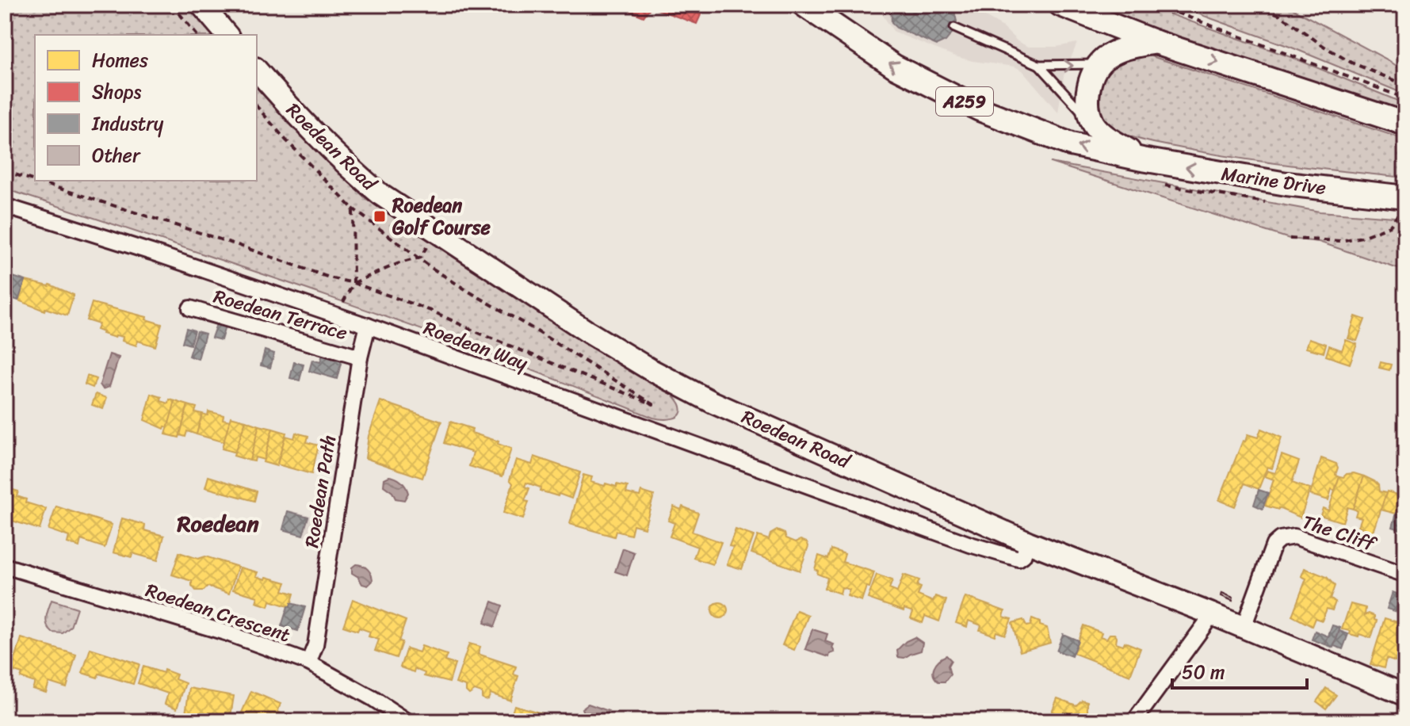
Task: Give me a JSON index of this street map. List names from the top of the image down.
{
  "streets": {
    "main road": ["A259", "Roedean Road", "Marine Drive"],
    "street": [
      "Roedean Terrace",
      "Roedean Way",
      "Roedean Path",
      "The Cliff",
      "Roedean Crescent"
    ]
  },
  "crossings": [
    ["Roedean Road", "Roedean Way"],
    ["Roedean Road", "The Cliff"],
    ["Roedean Terrace", "Roedean Path"],
    ["Roedean Way", "Roedean Path"],
    ["Roedean Path", "Roedean Crescent"]
  ],
  "districts": ["Roedean"],
  "places": {
    "transit": ["Roedean Golf Course"]
  },
  "legend": [
    "Homes",
    "Shops",
    "Industry",
    "Other"
  ],
  "scale_bar": "50 m"
}
